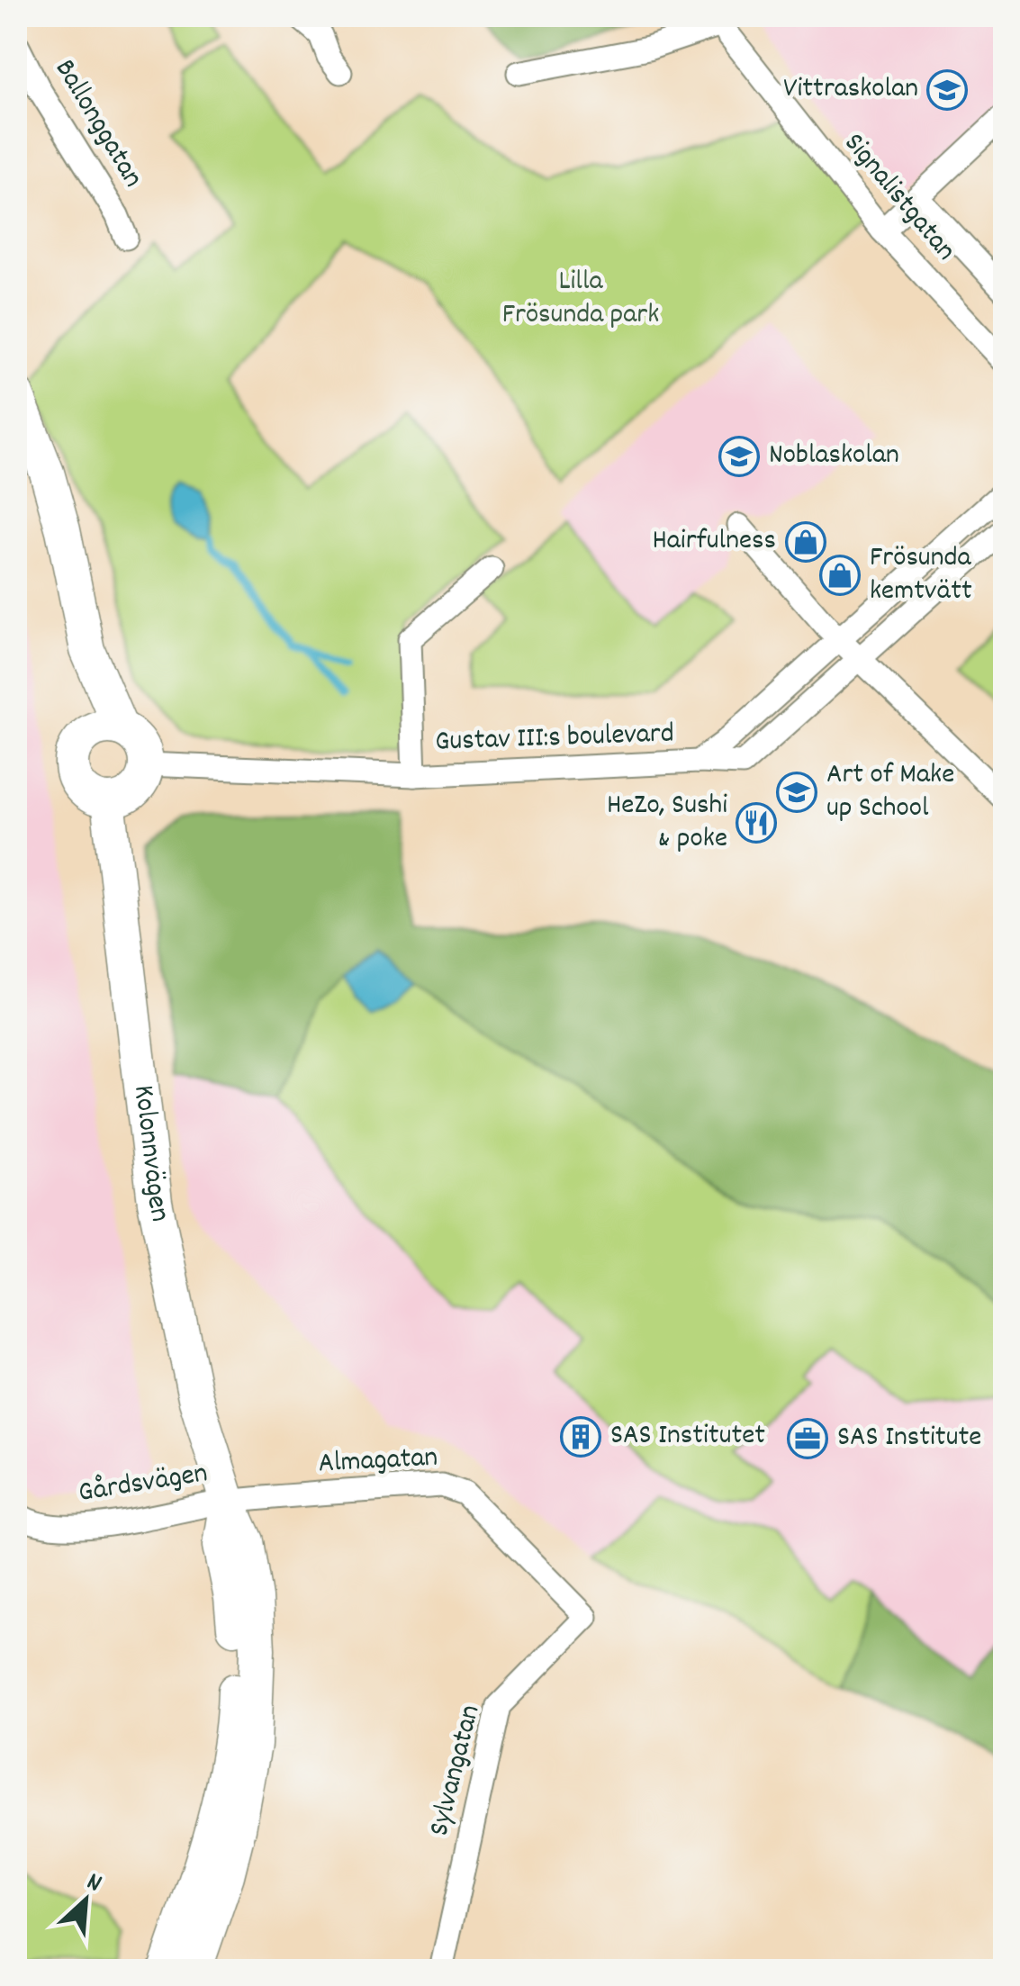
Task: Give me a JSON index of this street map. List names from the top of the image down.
{
  "streets": {
    "street": [
      "Ballonggatan",
      "Signalistgatan",
      "Gustav III:s boulevard",
      "Kolonnvägen",
      "Almagatan",
      "Gårdsvägen",
      "Sylvangatan"
    ]
  },
  "crossings": [
    ["Gustav III:s boulevard", "Kolonnvägen"],
    ["Kolonnvägen", "Almagatan"],
    ["Kolonnvägen", "Gårdsvägen"],
    ["Almagatan", "Gårdsvägen"],
    ["Almagatan", "Sylvangatan"]
  ],
  "parks": ["Lilla Frösunda park"],
  "places": {
    "school or university": ["Vittraskolan", "Noblaskolan", "Art of Make up School"],
    "shop": ["Hairfulness", "Frösunda kemtvätt"],
    "restaurant": ["HeZo, Sushi & poke"],
    "building": ["SAS Institutet"],
    "office": ["SAS Institute"]
  },
  "north": "top right"
}
